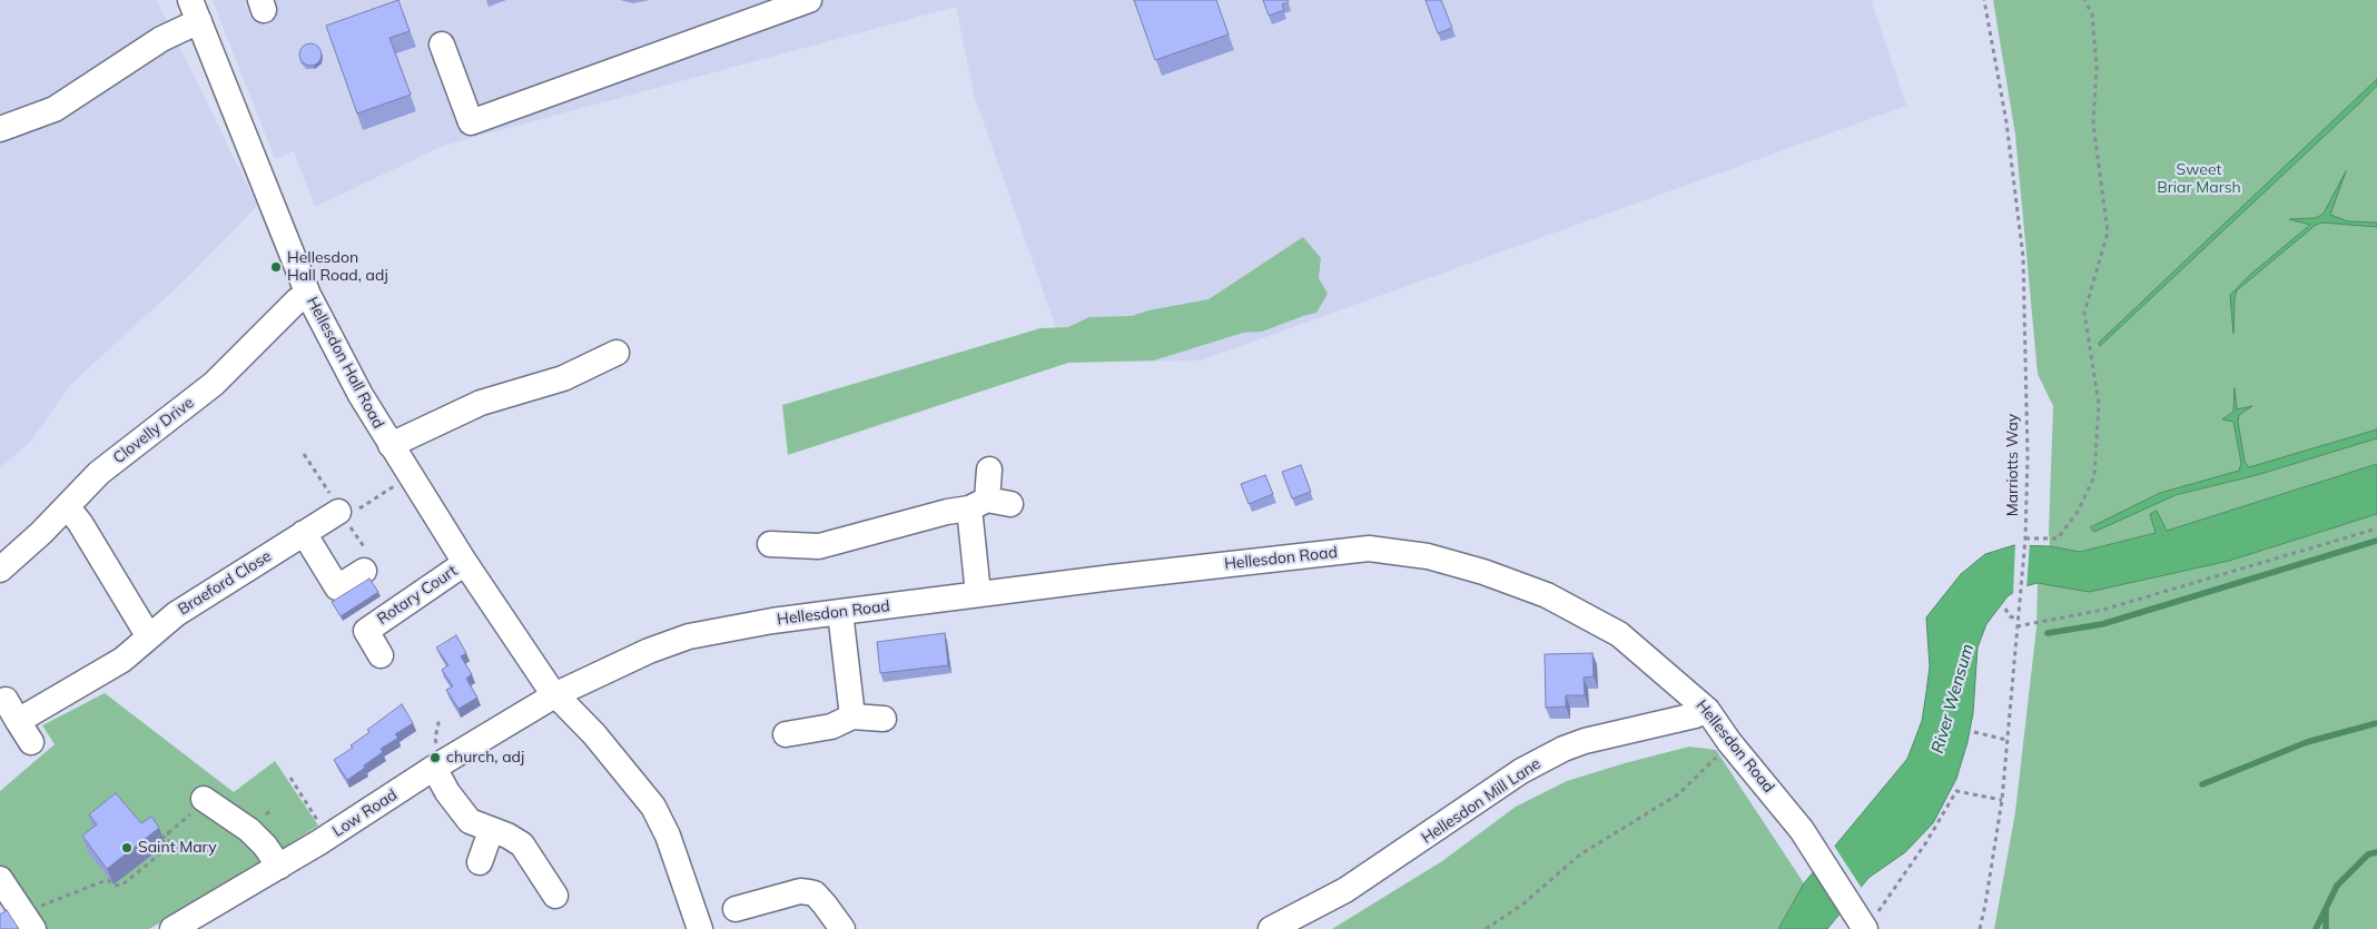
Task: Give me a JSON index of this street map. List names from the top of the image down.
{
  "streets": {
    "street": [
      "Hellesdon Hall Road",
      "Clovelly Drive",
      "Hellesdon Road",
      "Braeford Close",
      "Rotary Court",
      "Hellesdon Mill Lane",
      "Low Road"
    ],
    "path": ["Marriotts Way"]
  },
  "crossings": [
    ["Hellesdon Hall Road", "Clovelly Drive"],
    ["Hellesdon Hall Road", "Hellesdon Road"],
    ["Hellesdon Hall Road", "Rotary Court"],
    ["Hellesdon Hall Road", "Low Road"],
    ["Hellesdon Road", "Hellesdon Mill Lane"],
    ["Hellesdon Road", "Low Road"]
  ],
  "water": ["River Wensum"],
  "parks": ["Sweet Briar Marsh"],
  "places": ["Hellesdon Hall Road, adj", "church, adj", "Saint Mary"]
}
